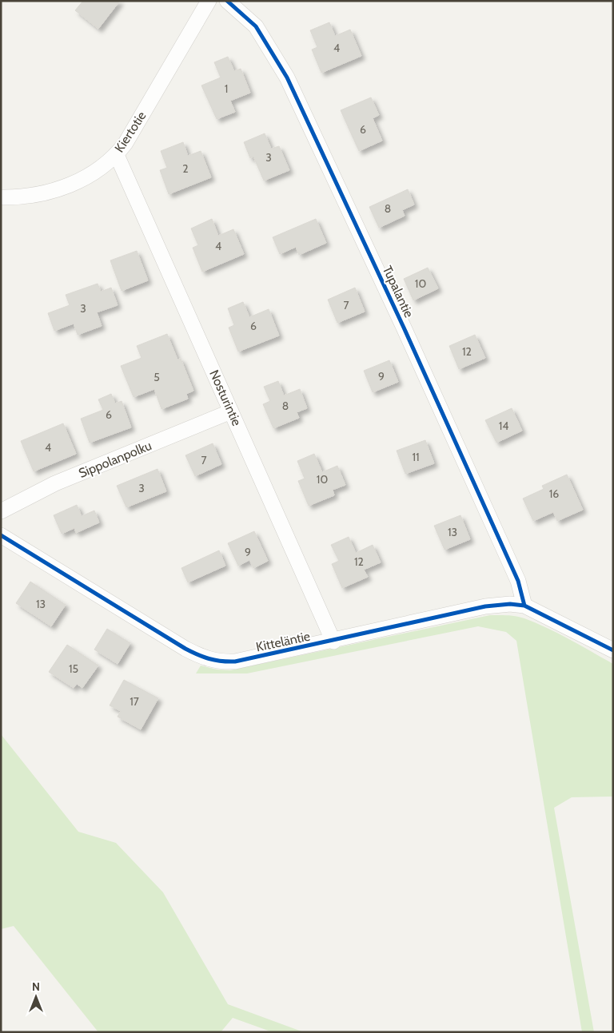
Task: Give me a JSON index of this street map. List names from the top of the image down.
{
  "streets": {
    "street": [
      "Kiertotie",
      "Tupalantie",
      "Nosturintie",
      "Sippolanpolku",
      "Kitteläntie"
    ]
  },
  "crossings": [
    ["Kiertotie", "Nosturintie"],
    ["Tupalantie", "Kitteläntie"],
    ["Nosturintie", "Sippolanpolku"],
    ["Nosturintie", "Kitteläntie"]
  ],
  "house_numbers": [
    "4",
    "1",
    "6",
    "3",
    "2",
    "8",
    "4",
    "10",
    "7",
    "3",
    "6",
    "12",
    "9",
    "5",
    "8",
    "6",
    "14",
    "4",
    "11",
    "7",
    "10",
    "3",
    "16",
    "13",
    "9",
    "12",
    "13",
    "15",
    "17"
  ],
  "north": "top"
}
